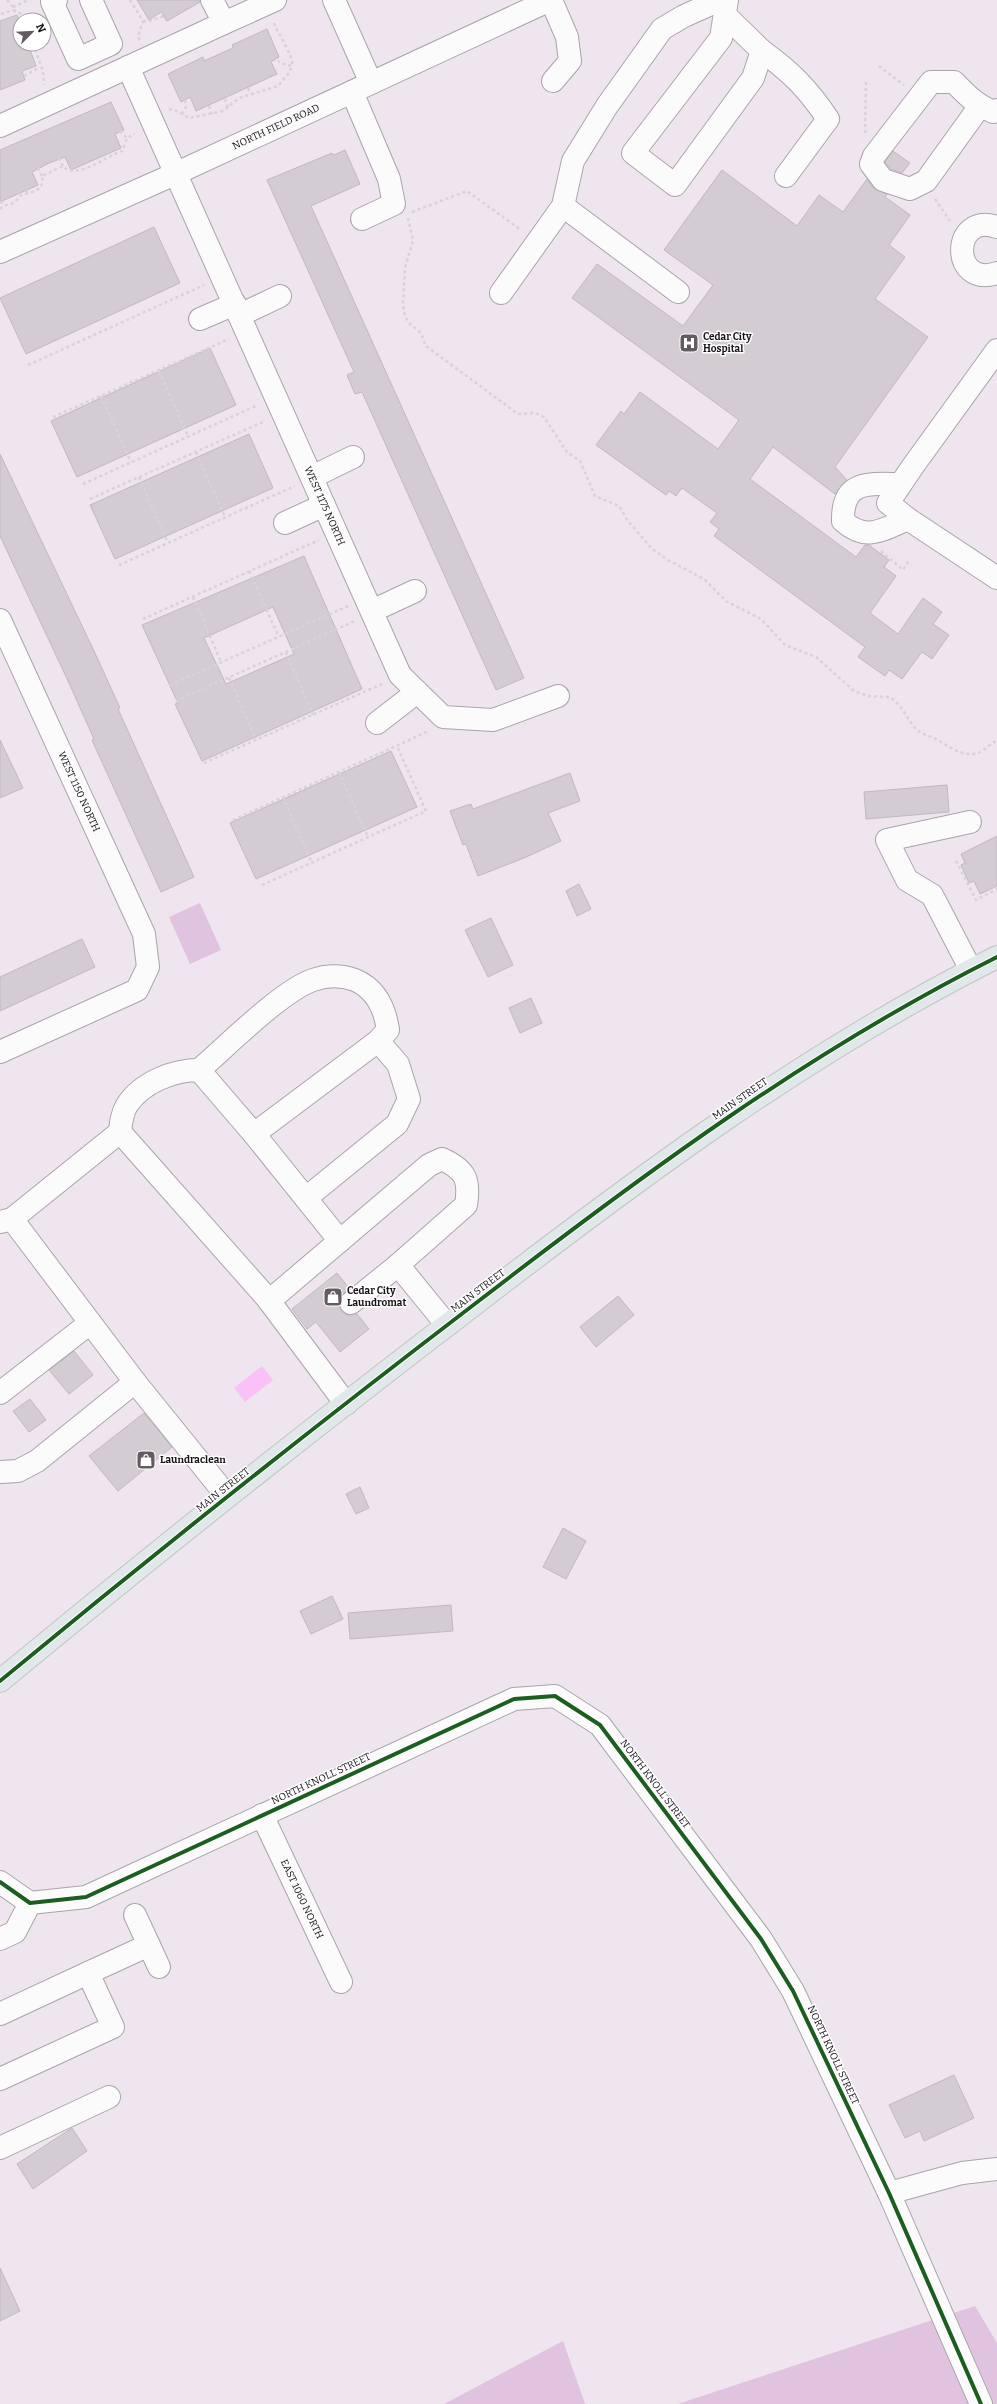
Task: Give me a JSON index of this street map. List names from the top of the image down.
{
  "streets": {
    "main road": ["MAIN STREET"],
    "street": [
      "NORTH FIELD ROAD",
      "WEST 1175 NORTH",
      "WEST 1150 NORTH",
      "NORTH KNOLL STREET",
      "EAST 1060 NORTH"
    ]
  },
  "crossings": [
    ["NORTH FIELD ROAD", "WEST 1175 NORTH"],
    ["NORTH KNOLL STREET", "EAST 1060 NORTH"]
  ],
  "places": {
    "hospital": ["Cedar City Hospital"],
    "shop": ["Cedar City Laundromat", "Laundraclean"]
  },
  "north": "top right"
}
